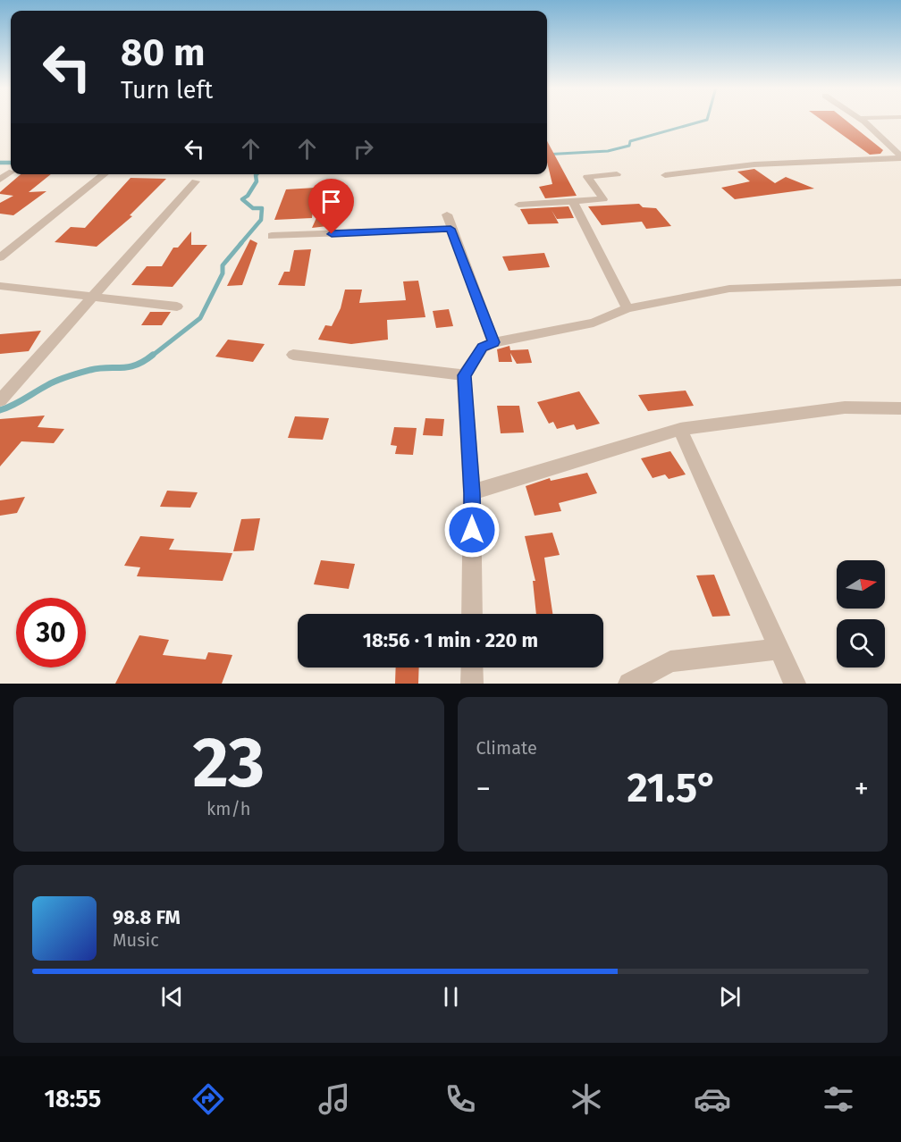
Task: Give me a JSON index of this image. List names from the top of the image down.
{
  "north": "right",
  "page": {
    "turn": ["80 m", "Turn left"],
    "limit": "30",
    "trip": "18:56 · 1 min · 220 m",
    "tile": [
      ["23", "km/h"],
      "Climate"
    ],
    "heat": ["−", "21.5°", "+"],
    "song": ["98.8 FM", "Music"],
    "tabs": "18:55"
  }
}
